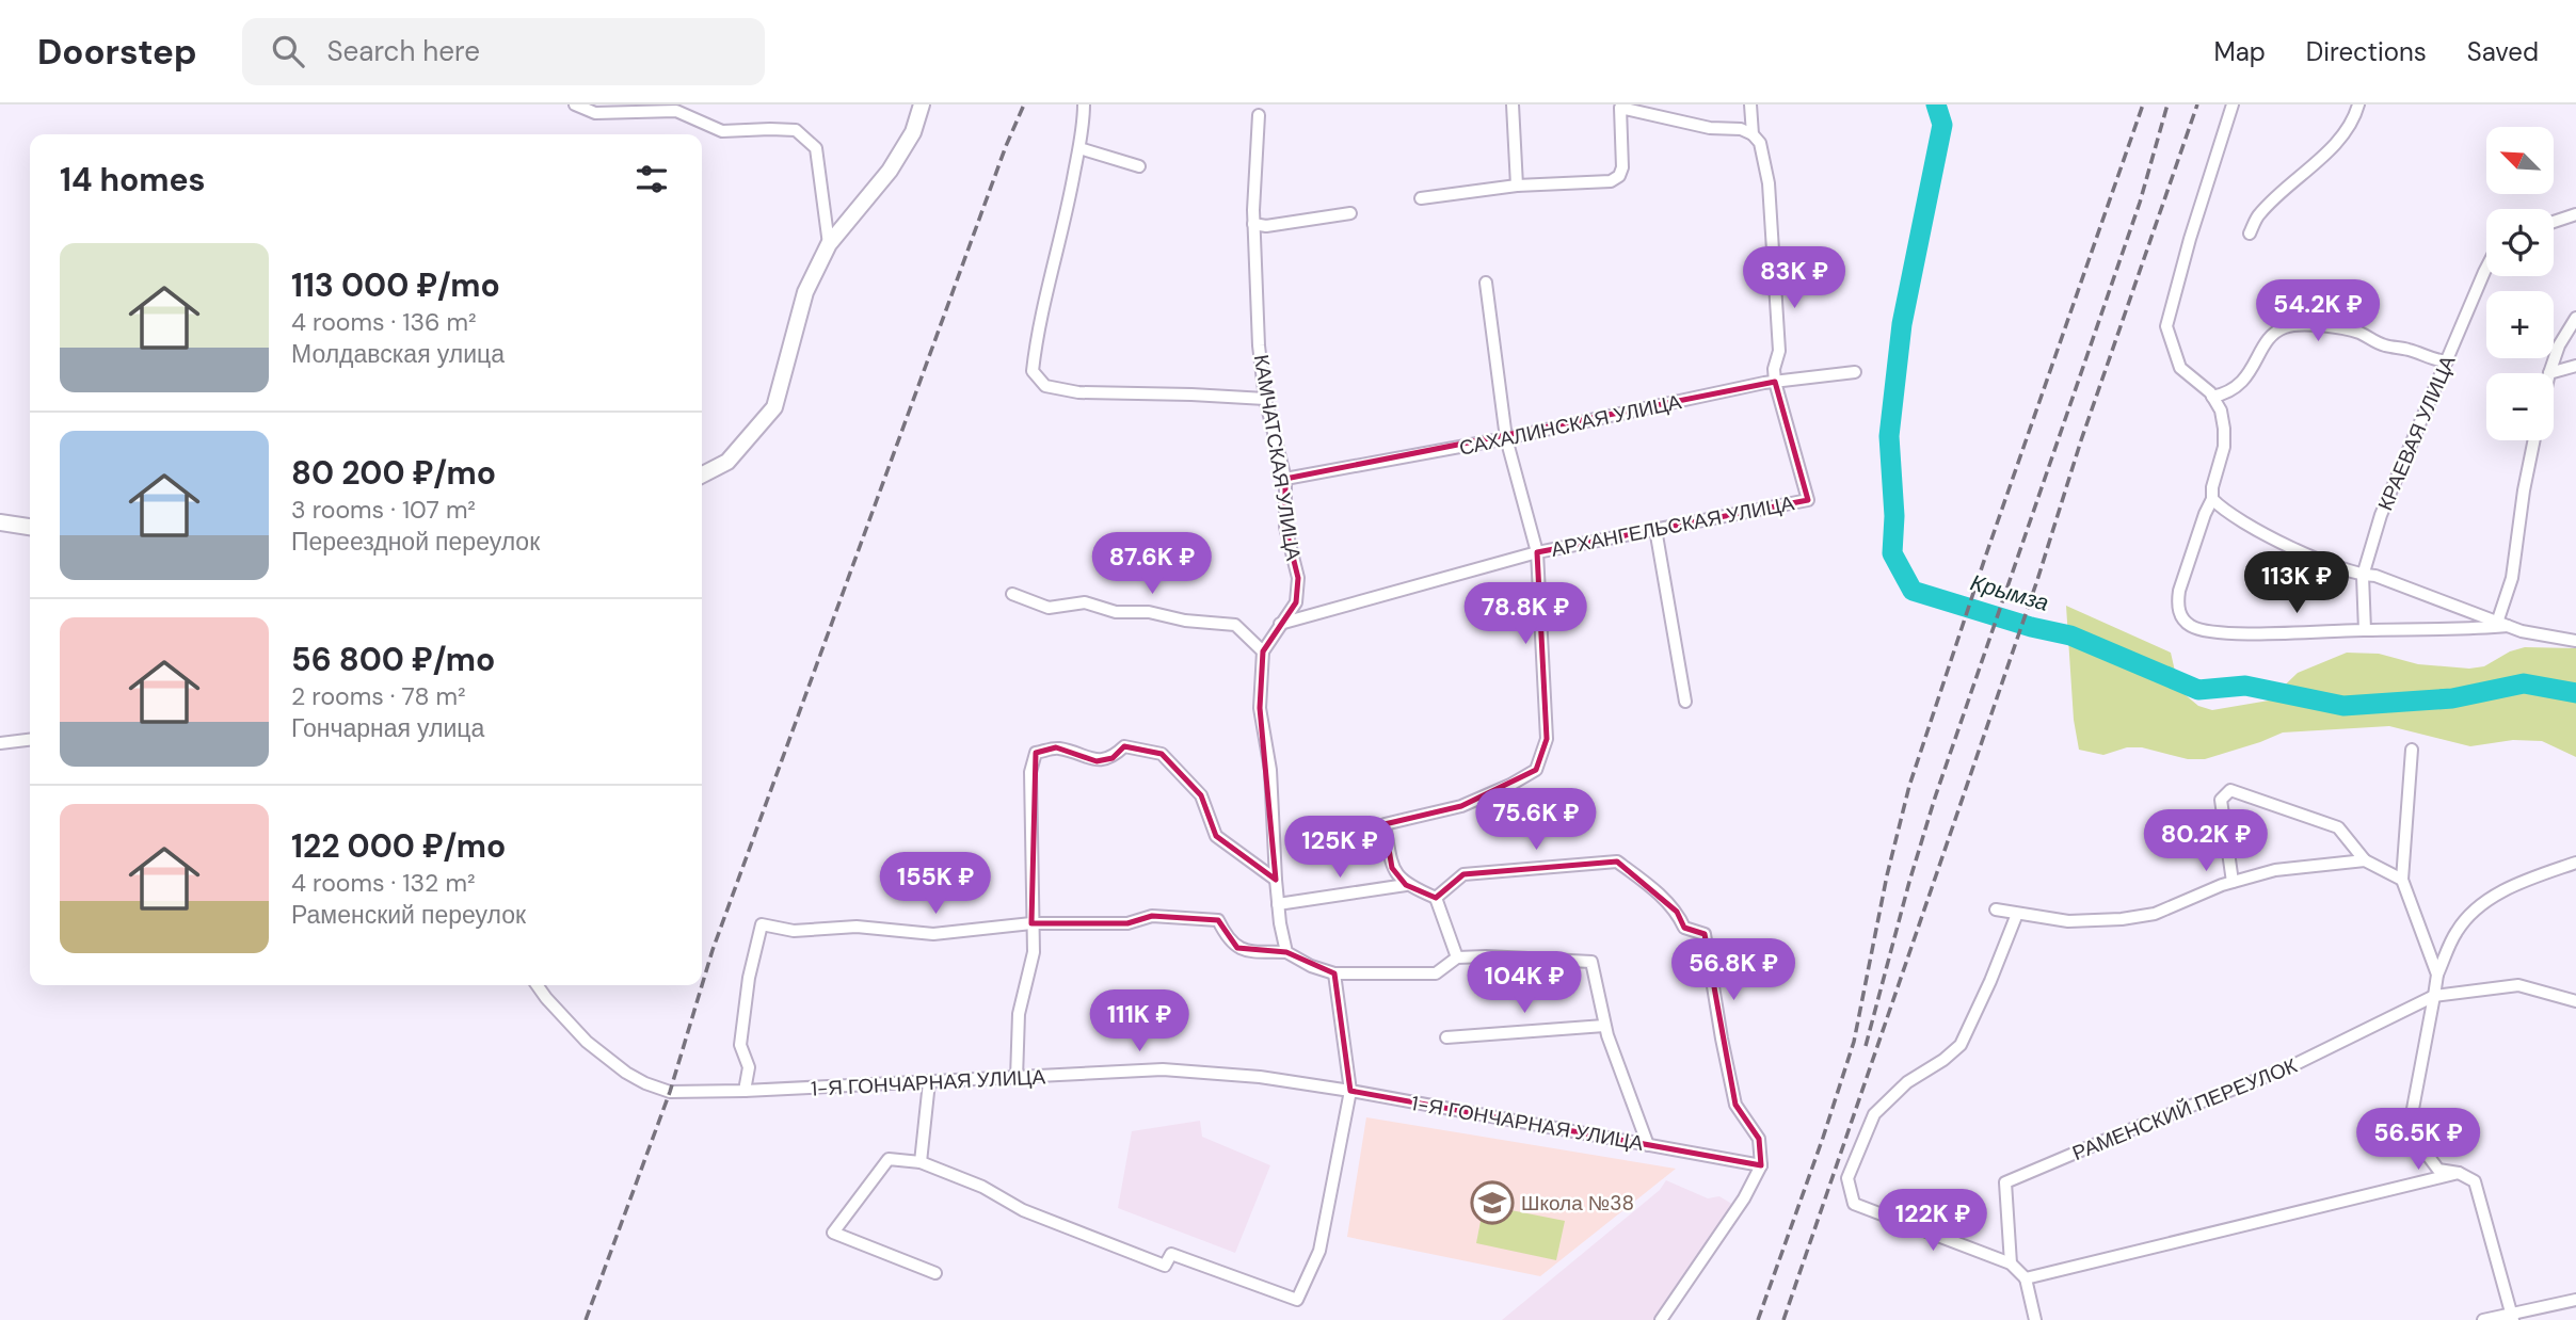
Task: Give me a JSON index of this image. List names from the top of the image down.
{
  "streets": {
    "street": [
      "САХАЛИНСКАЯ УЛИЦА",
      "КРАЕВАЯ УЛИЦА",
      "КАМЧАТСКАЯ УЛИЦА",
      "АРХАНГЕЛЬСКАЯ УЛИЦА",
      "1-Я ГОНЧАРНАЯ УЛИЦА",
      "РАМЕНСКИЙ ПЕРЕУЛОК"
    ]
  },
  "crossings": [
    ["САХАЛИНСКАЯ УЛИЦА", "КАМЧАТСКАЯ УЛИЦА"],
    ["САХАЛИНСКАЯ УЛИЦА", "АРХАНГЕЛЬСКАЯ УЛИЦА"],
    ["КАМЧАТСКАЯ УЛИЦА", "АРХАНГЕЛЬСКАЯ УЛИЦА"]
  ],
  "water": ["Крымза"],
  "places": {
    "school or university": ["Школа №38"]
  },
  "north": "top left",
  "page": {
    "header": "Doorstep",
    "search": "Search here",
    "nav": ["Map", "Directions", "Saved"],
    "map_buttons": ["+", "−"],
    "heading": "14 homes",
    "list": [
      {
        "name": "113 000 ₽/mo",
        "note": "4 rooms · 136 m² · Молдавская улица"
      },
      {
        "name": "80 200 ₽/mo",
        "note": "3 rooms · 107 m² · Переездной переулок"
      },
      {
        "name": "56 800 ₽/mo",
        "note": "2 rooms · 78 m² · Гончарная улица"
      },
      {
        "name": "122 000 ₽/mo",
        "note": "4 rooms · 132 m² · Раменский переулок"
      }
    ],
    "price": [
      "83K ₽",
      "54.2K ₽",
      "87.6K ₽",
      "113K ₽",
      "78.8K ₽",
      "75.6K ₽",
      "80.2K ₽",
      "125K ₽",
      "155K ₽",
      "56.8K ₽",
      "104K ₽",
      "111K ₽",
      "56.5K ₽",
      "122K ₽"
    ]
  }
}
